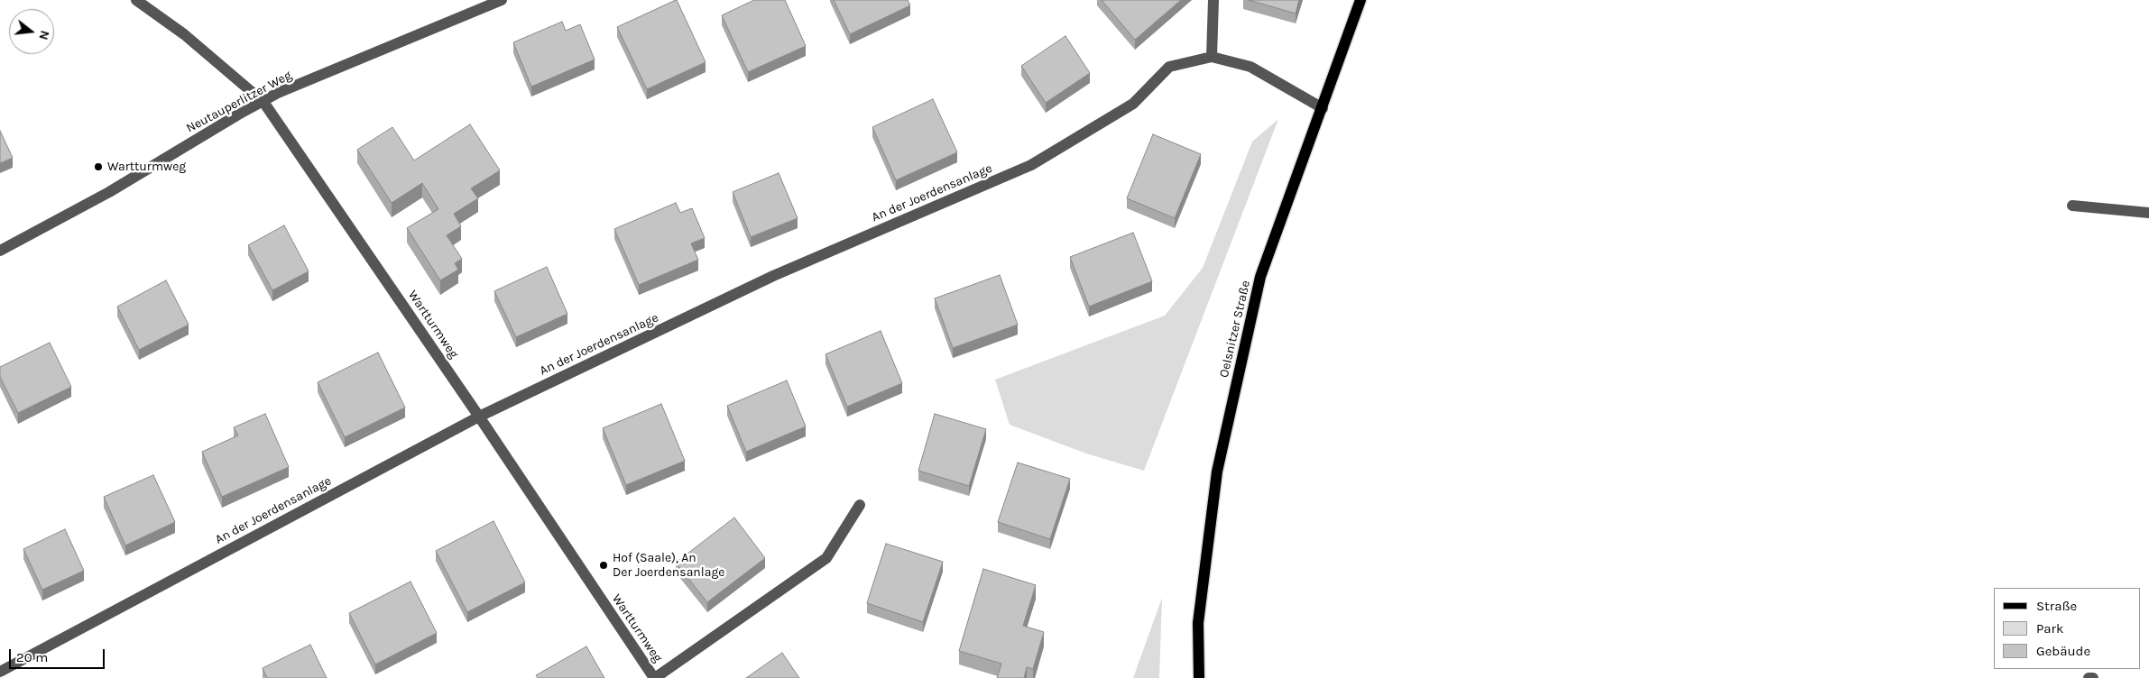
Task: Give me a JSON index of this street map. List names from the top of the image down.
{
  "streets": {
    "main road": ["Oelsnitzer Straße"],
    "street": ["Neutauperlitzer Weg", "An der Joerdensanlage", "Wartturmweg"]
  },
  "crossings": [
    ["Neutauperlitzer Weg", "Wartturmweg"],
    ["An der Joerdensanlage", "Wartturmweg"],
    ["An der Joerdensanlage", "Oelsnitzer Straße"]
  ],
  "places": ["Wartturmweg", "Hof (Saale), An Der Joerdensanlage"],
  "legend": ["Straße", "Park", "Gebäude"],
  "scale_bar": "20 m",
  "north": "right"
}
